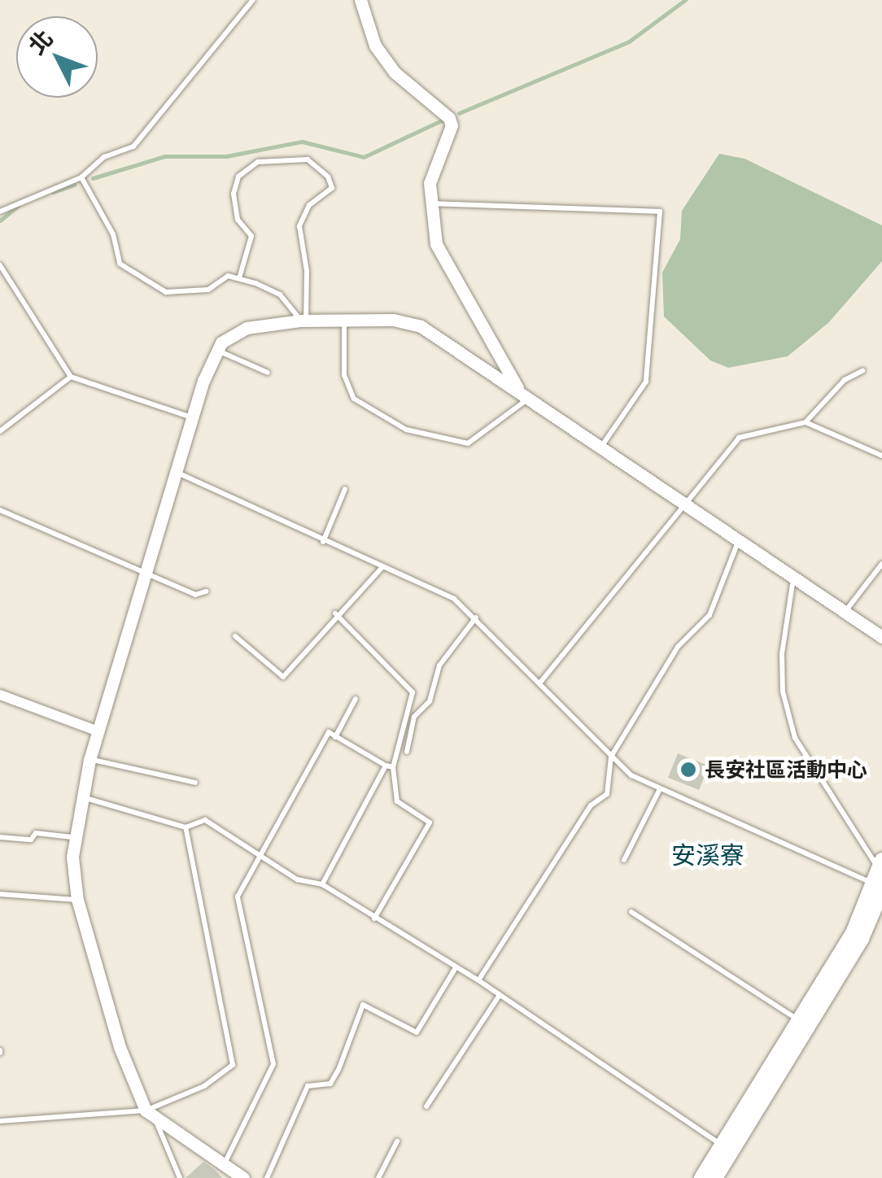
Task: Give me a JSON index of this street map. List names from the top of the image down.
{
  "districts": ["安溪寮"],
  "places": ["長安社區活動中心"],
  "north": "top left"
}
